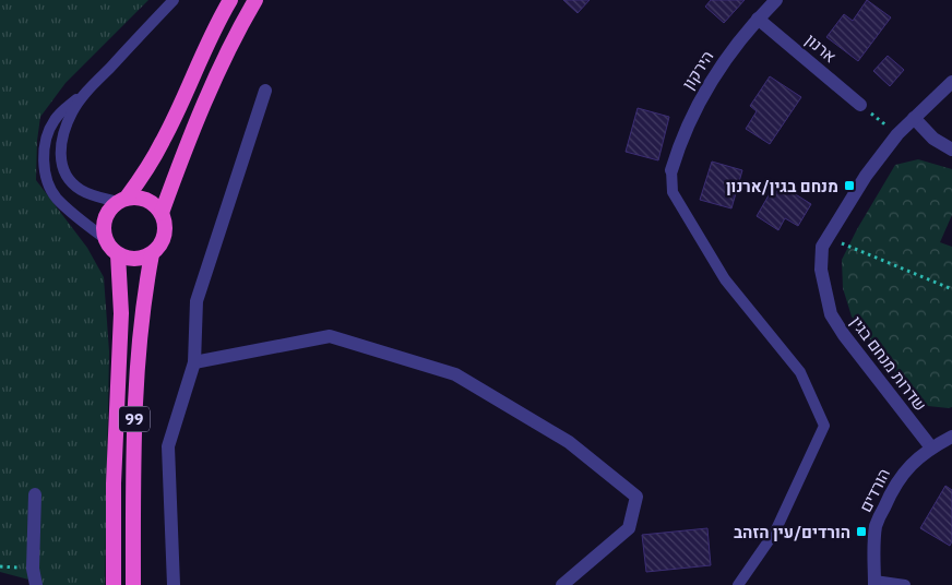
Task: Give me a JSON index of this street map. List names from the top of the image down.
{
  "streets": {
    "highway": ["99"],
    "street": [
      "ארנון",
      "הירקון",
      "שדרות מנחם בגין",
      "הורדים"
    ]
  },
  "crossings": [
    ["ארנון", "הירקון"],
    ["שדרות מנחם בגין", "הורדים"]
  ],
  "places": {
    "transit": ["מנחם בגין/ארנון", "הורדים/עין הזהב"]
  }
}
